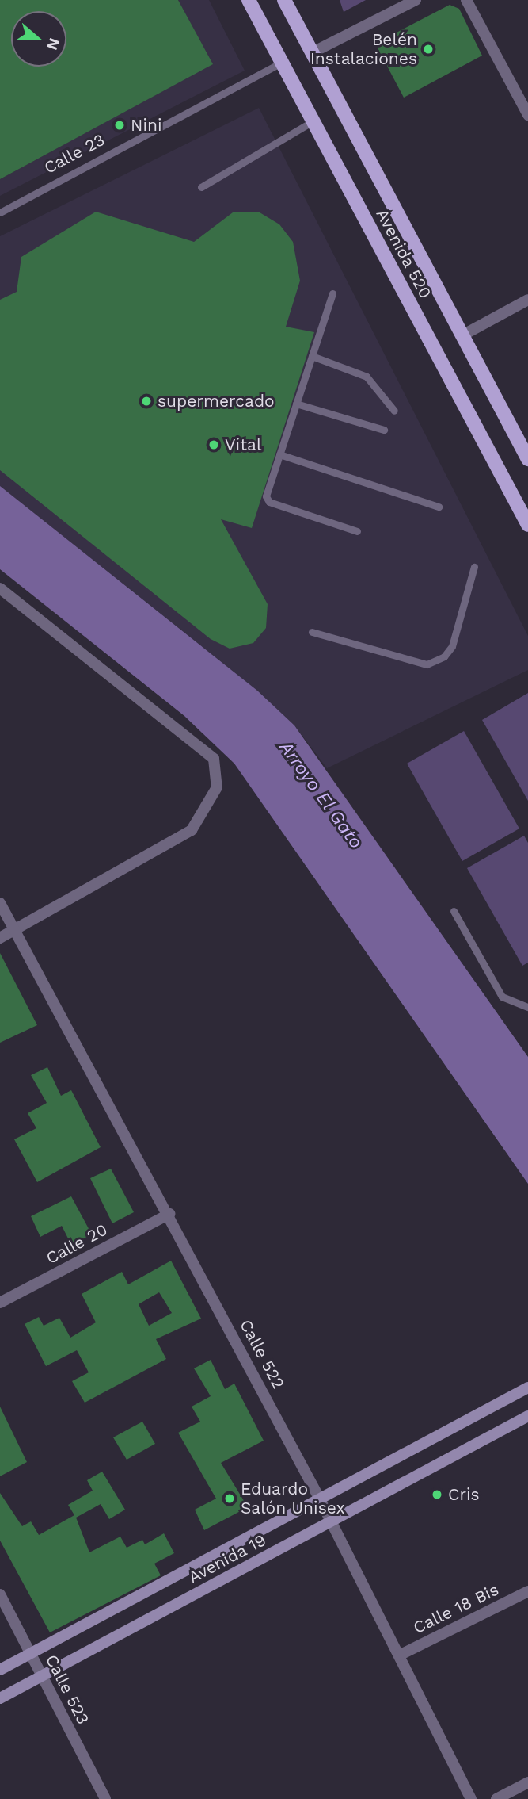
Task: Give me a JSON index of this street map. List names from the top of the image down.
{
  "streets": {
    "main road": ["Avenida 520", "Avenida 19"],
    "street": [
      "Calle 20",
      "Calle 522",
      "Calle 18 Bis",
      "Calle 523"
    ],
    "lane": ["Calle 23"]
  },
  "crossings": [
    ["Calle 23", "Avenida 520"],
    ["Calle 20", "Calle 522"],
    ["Calle 522", "Avenida 19"],
    ["Calle 522", "Calle 18 Bis"],
    ["Avenida 19", "Calle 523"]
  ],
  "water": ["Arroyo El Gato"],
  "places": [
    "Belén Instalaciones",
    "Nini",
    "supermercado",
    "Vital",
    "Cris",
    "Eduardo Salón Unisex"
  ],
  "north": "right"
}
